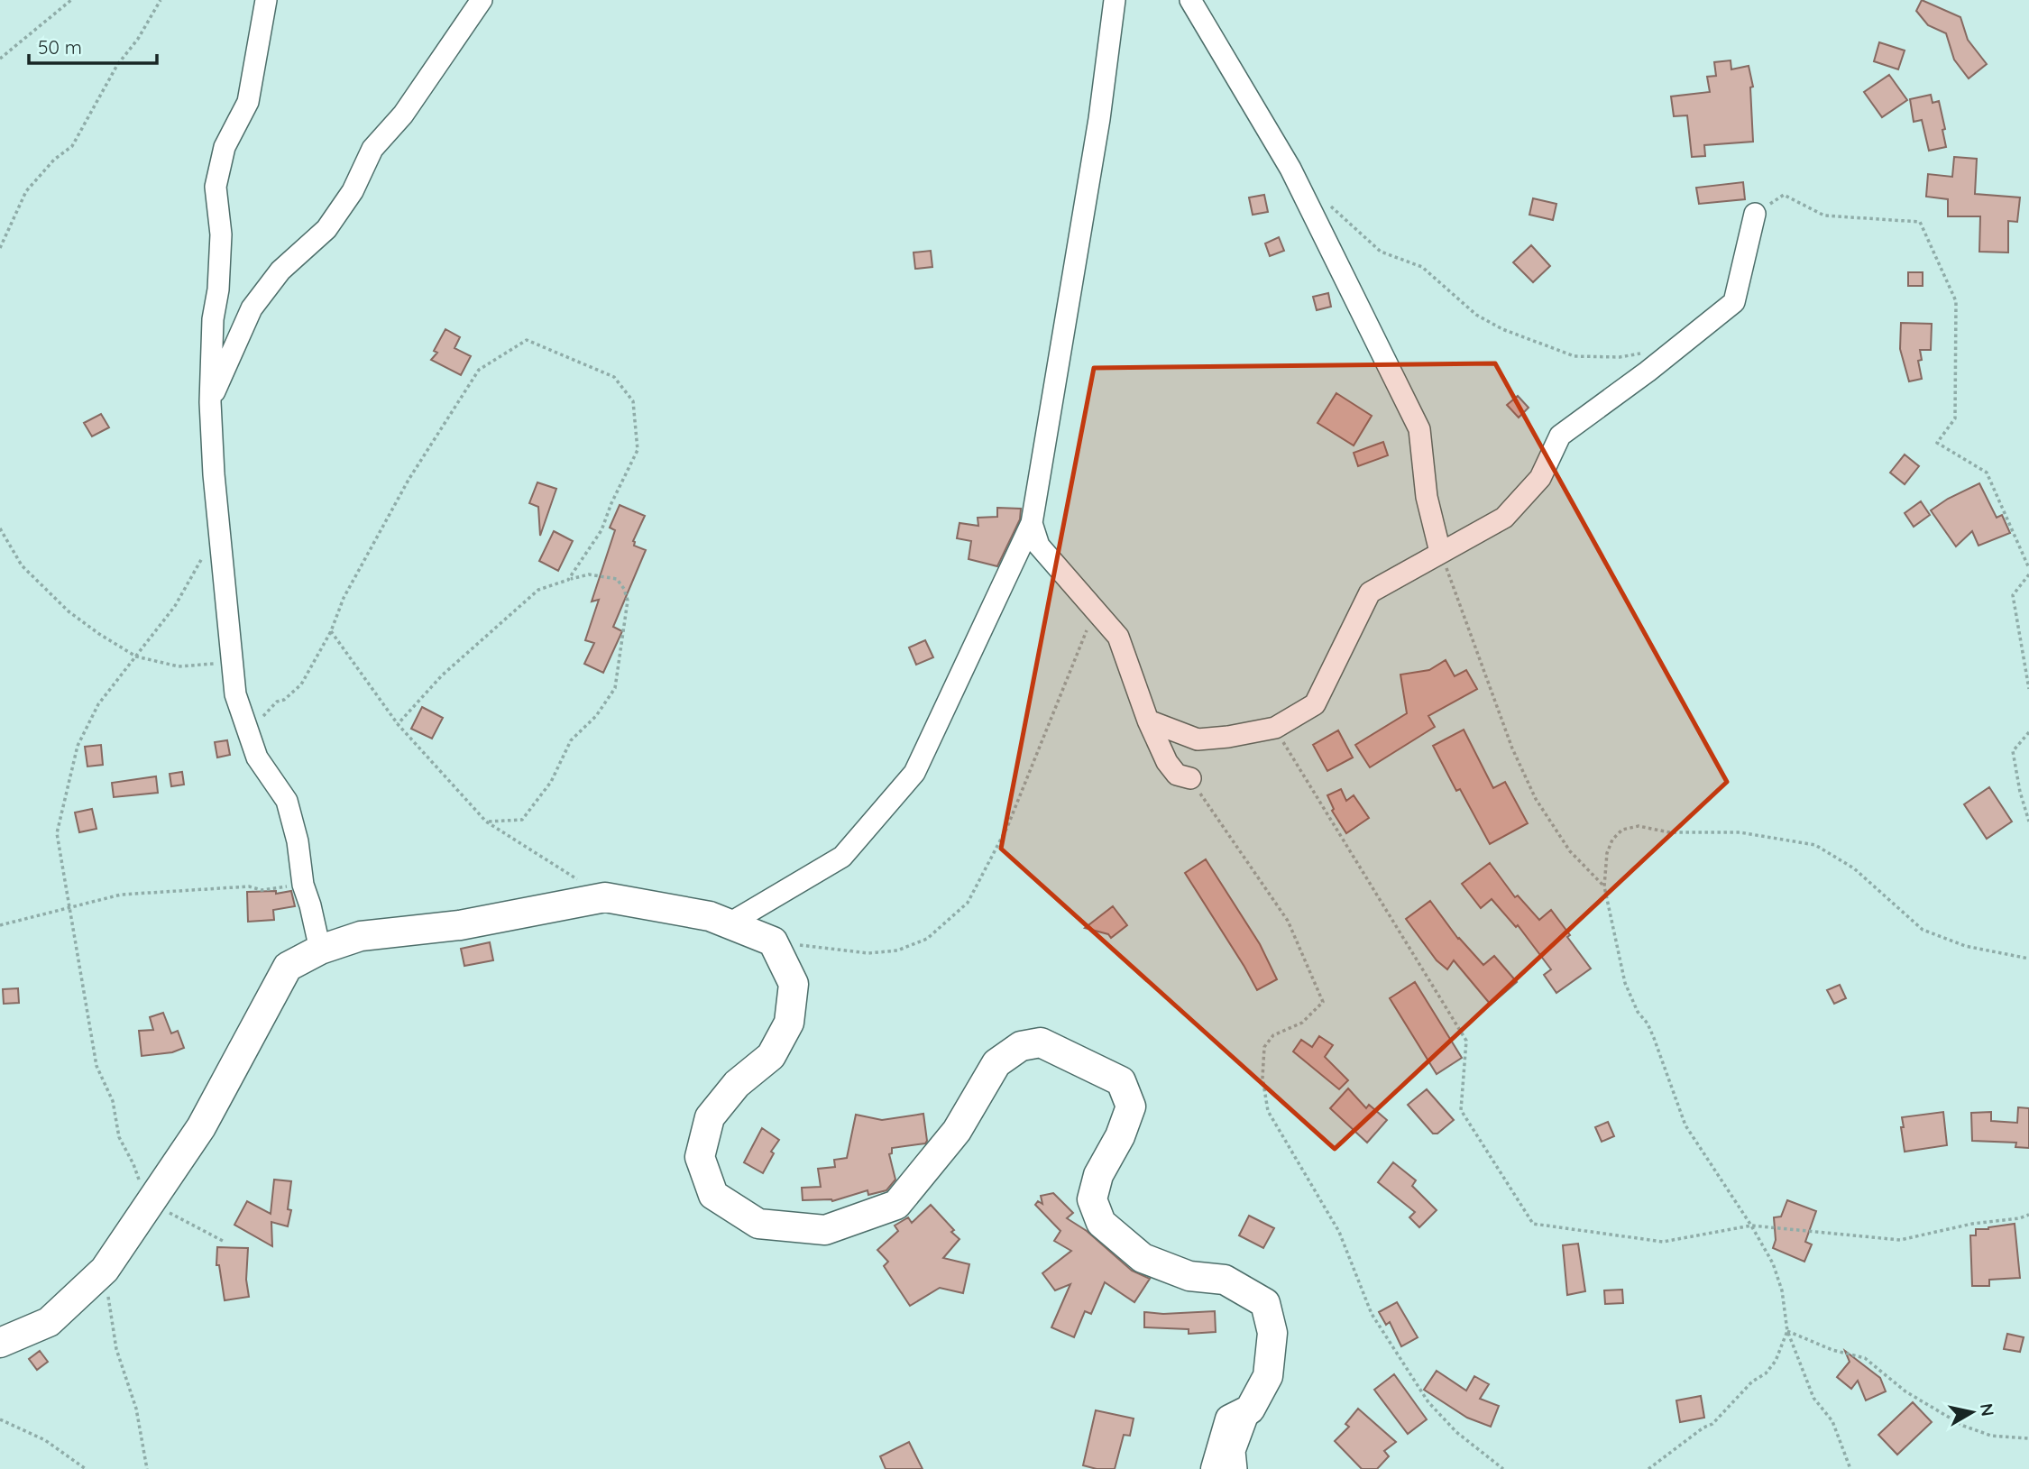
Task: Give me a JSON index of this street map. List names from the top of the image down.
{
  "scale_bar": "50 m",
  "north": "right"
}
